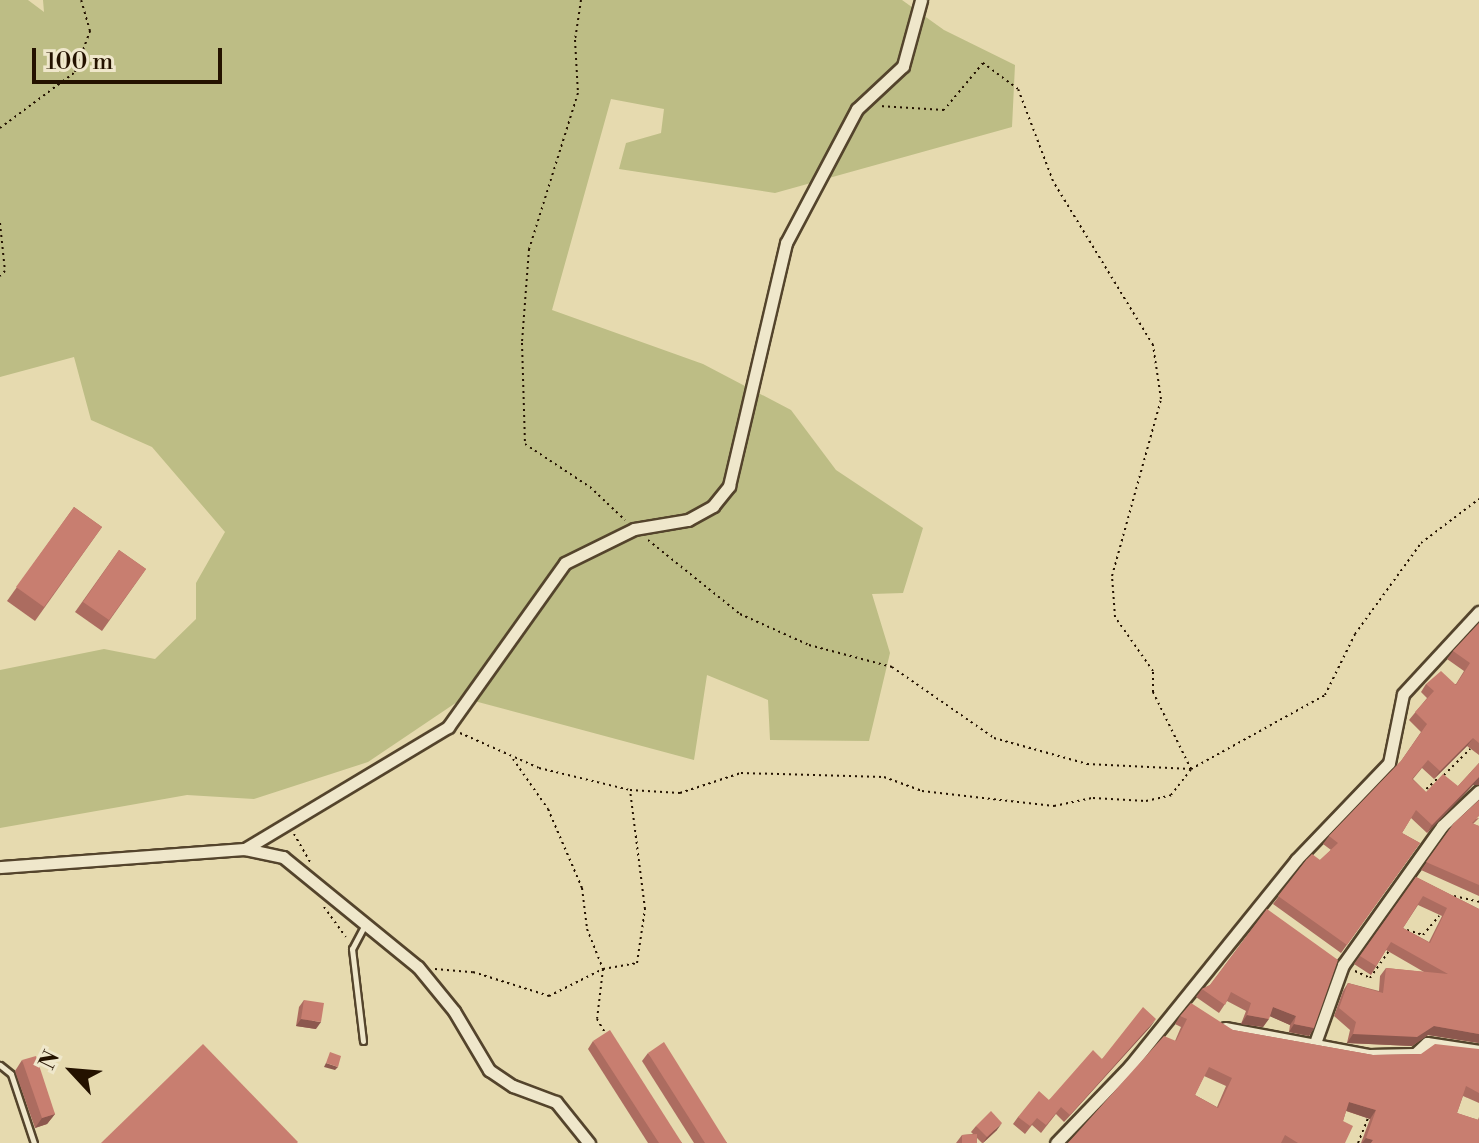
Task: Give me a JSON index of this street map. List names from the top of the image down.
{
  "scale_bar": "100 m",
  "north": "top left"
}
